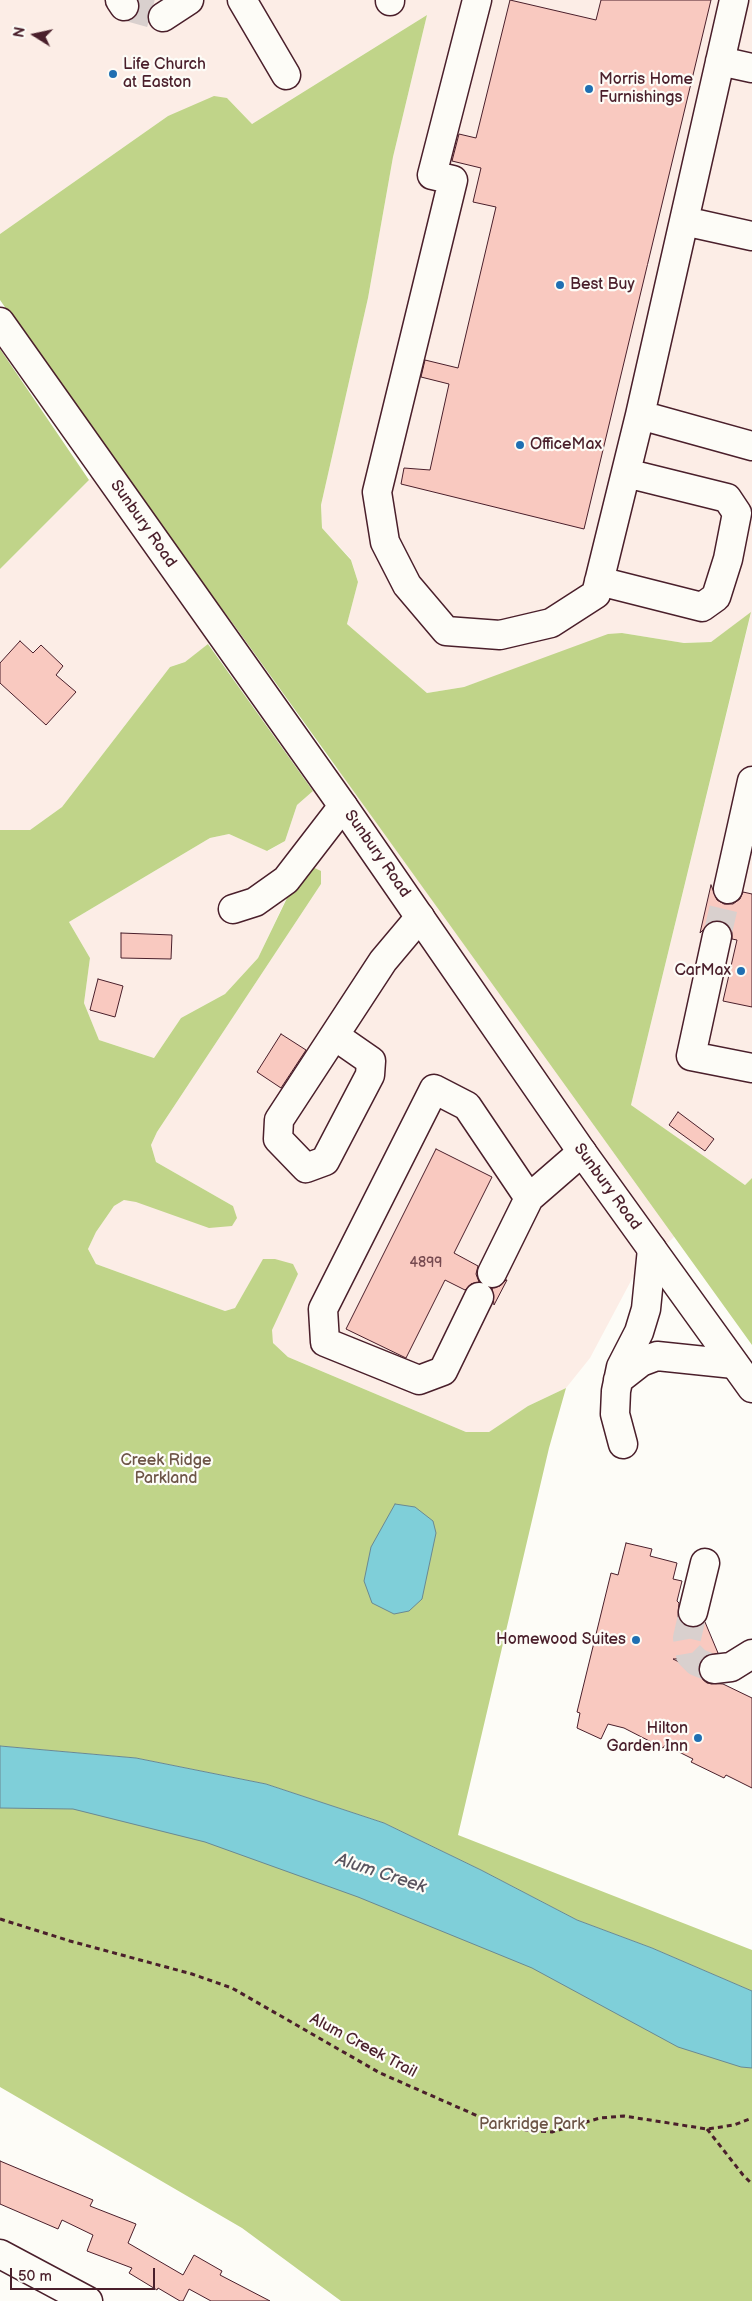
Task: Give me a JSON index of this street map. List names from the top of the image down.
{
  "streets": {
    "main road": ["Sunbury Road"],
    "path": ["Alum Creek Trail"]
  },
  "water": ["Alum Creek"],
  "parks": ["Creek Ridge Parkland", "Parkridge Park"],
  "places": [
    "Life Church at Easton",
    "Morris Home Furnishings",
    "Best Buy",
    "OfficeMax",
    "CarMax",
    "Homewood Suites",
    "Hilton Garden Inn"
  ],
  "house_numbers": ["4899"],
  "scale_bar": "50 m",
  "north": "left"
}
